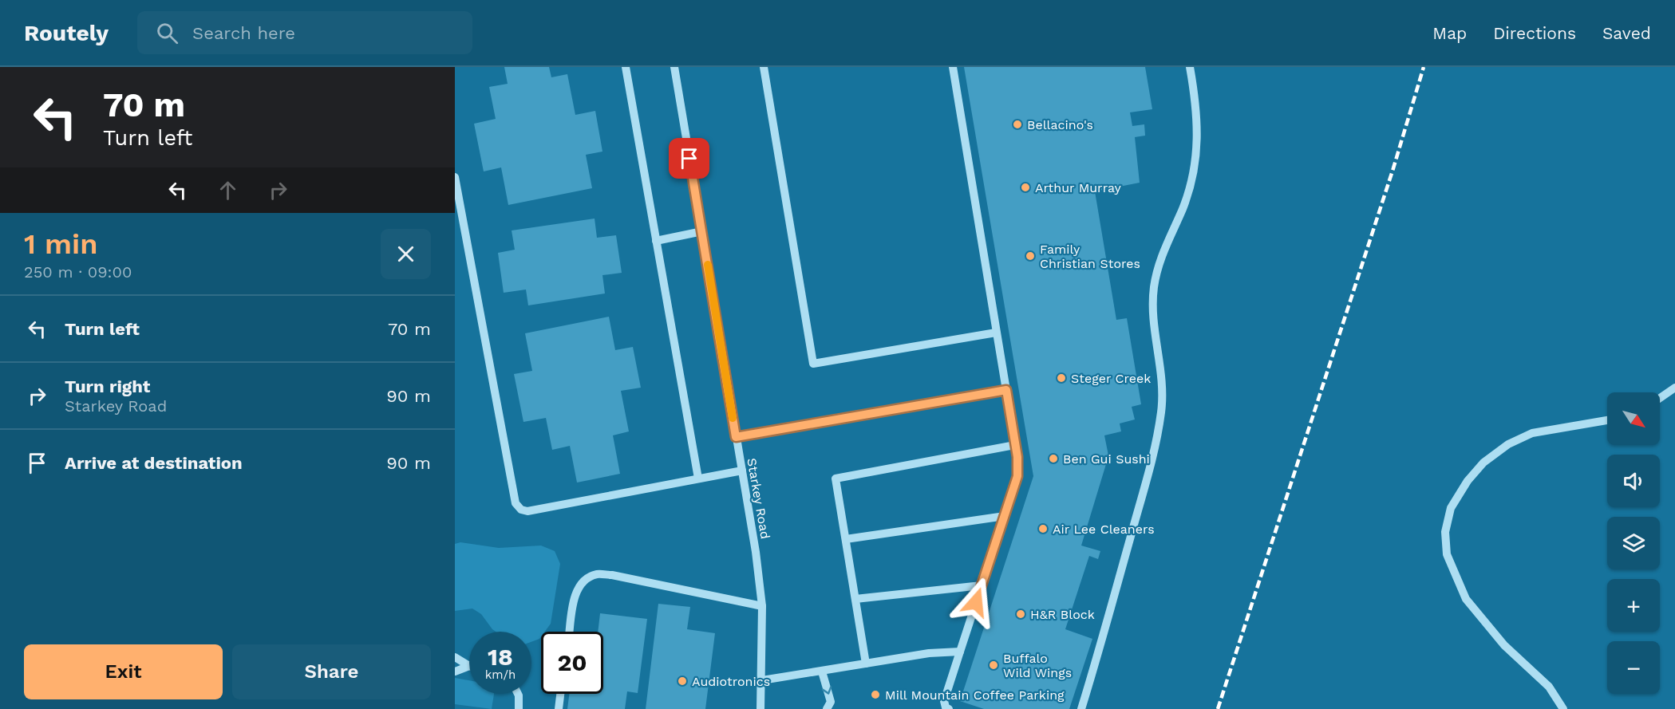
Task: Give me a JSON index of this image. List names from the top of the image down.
{
  "streets": {
    "street": ["Starkey Road"]
  },
  "places": [
    "Bellacino's",
    "Arthur Murray",
    "Family Christian Stores",
    "Steger Creek",
    "Ben Gui Sushi",
    "Air Lee Cleaners",
    "H&R Block",
    "Buffalo Wild Wings",
    "Audiotronics",
    "Mill Mountain Coffee Parking"
  ],
  "north": "bottom right",
  "page": {
    "header": "Routely",
    "search": "Search here",
    "nav": ["Map", "Directions", "Saved"],
    "turn": ["70 m", "Turn left"],
    "heading": ["1 min", "250 m · 09:00"],
    "list": [
      {
        "name": "Turn left",
        "value": "70 m"
      },
      {
        "name": "Turn right",
        "note": "Starkey Road",
        "value": "90 m"
      },
      {
        "name": "Arrive at destination",
        "value": "90 m"
      }
    ],
    "map_buttons": ["+", "−"],
    "speed": "18 km/h",
    "limit": "20",
    "buttons": ["Exit", "Share"]
  }
}
